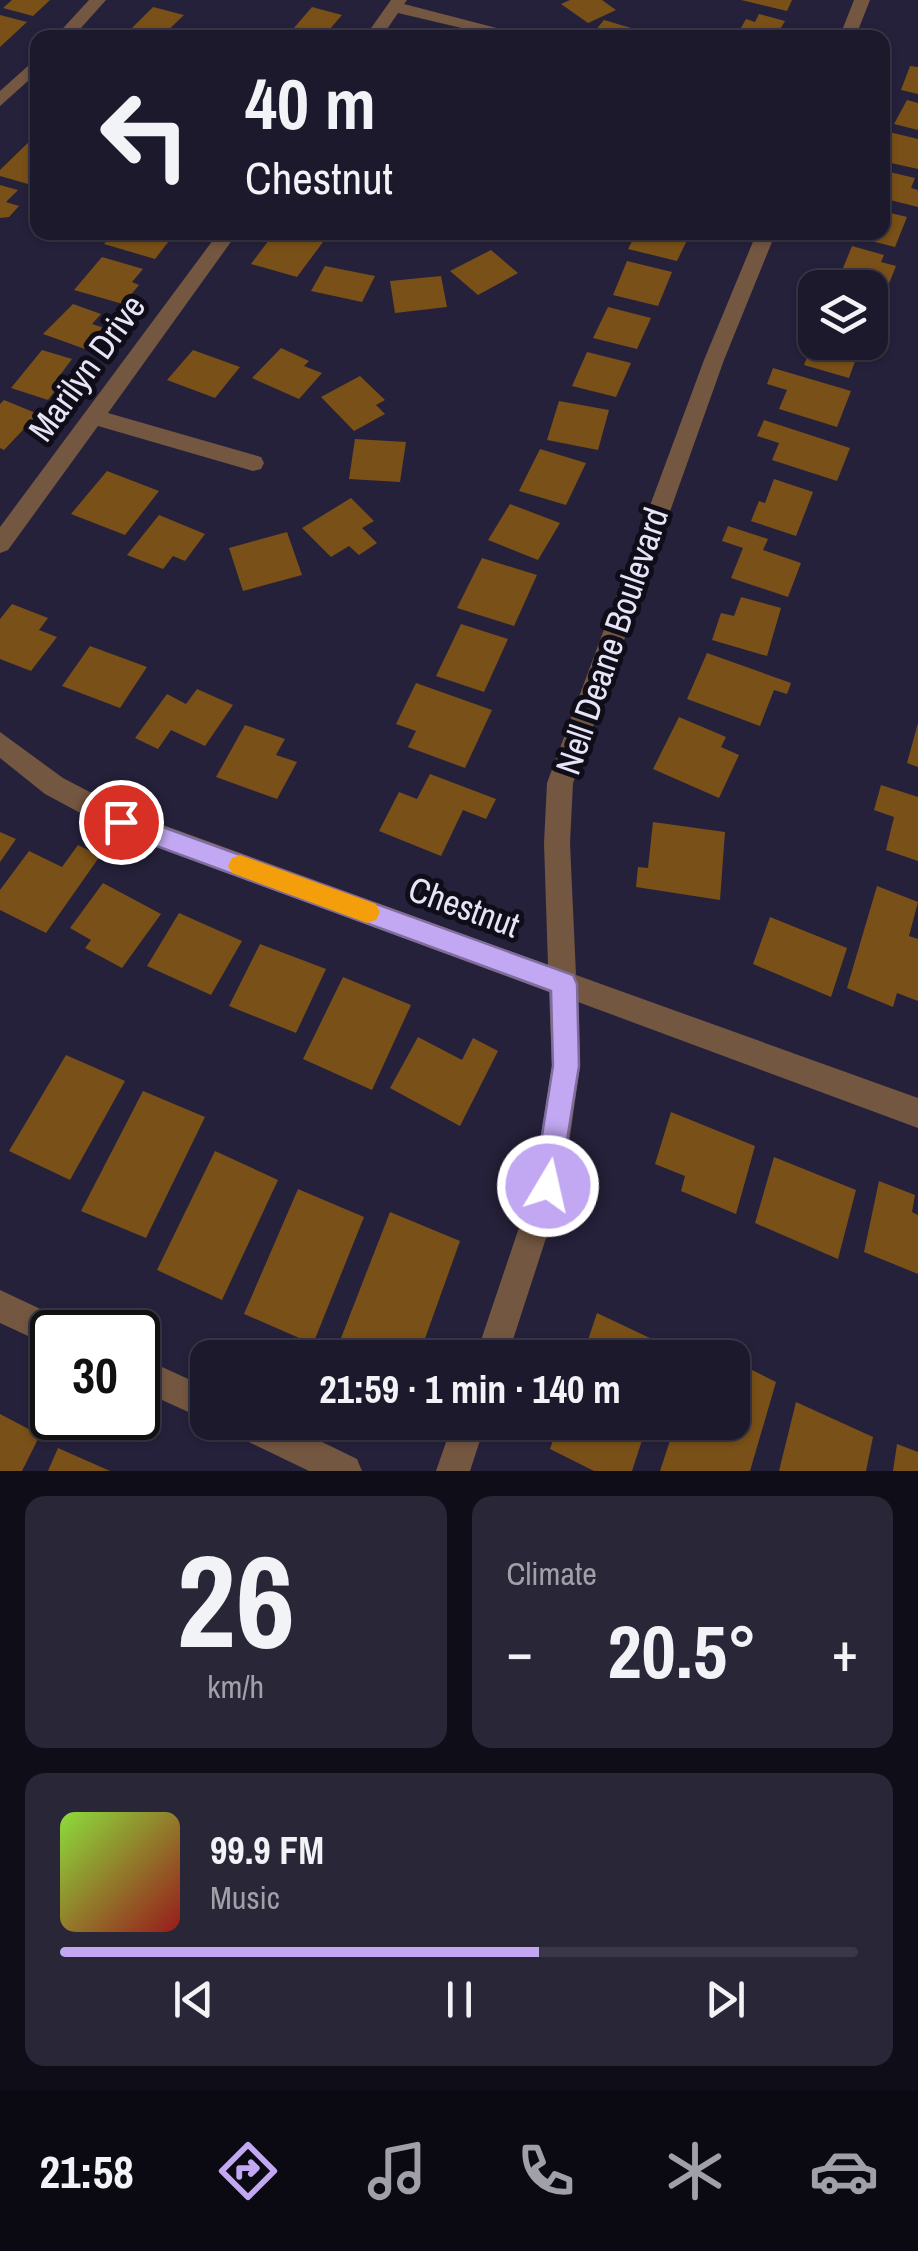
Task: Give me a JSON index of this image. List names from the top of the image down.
{
  "streets": {
    "street": ["Marilyn Drive", "Nell Deane Boulevard", "Chestnut"]
  },
  "crossings": [
    ["Nell Deane Boulevard", "Chestnut"]
  ],
  "page": {
    "turn": ["40 m", "Chestnut"],
    "limit": "30",
    "trip": "21:59 · 1 min · 140 m",
    "tile": [
      ["26", "km/h"],
      "Climate"
    ],
    "heat": ["−", "20.5°", "+"],
    "song": ["99.9 FM", "Music"],
    "tabs": "21:58"
  }
}
